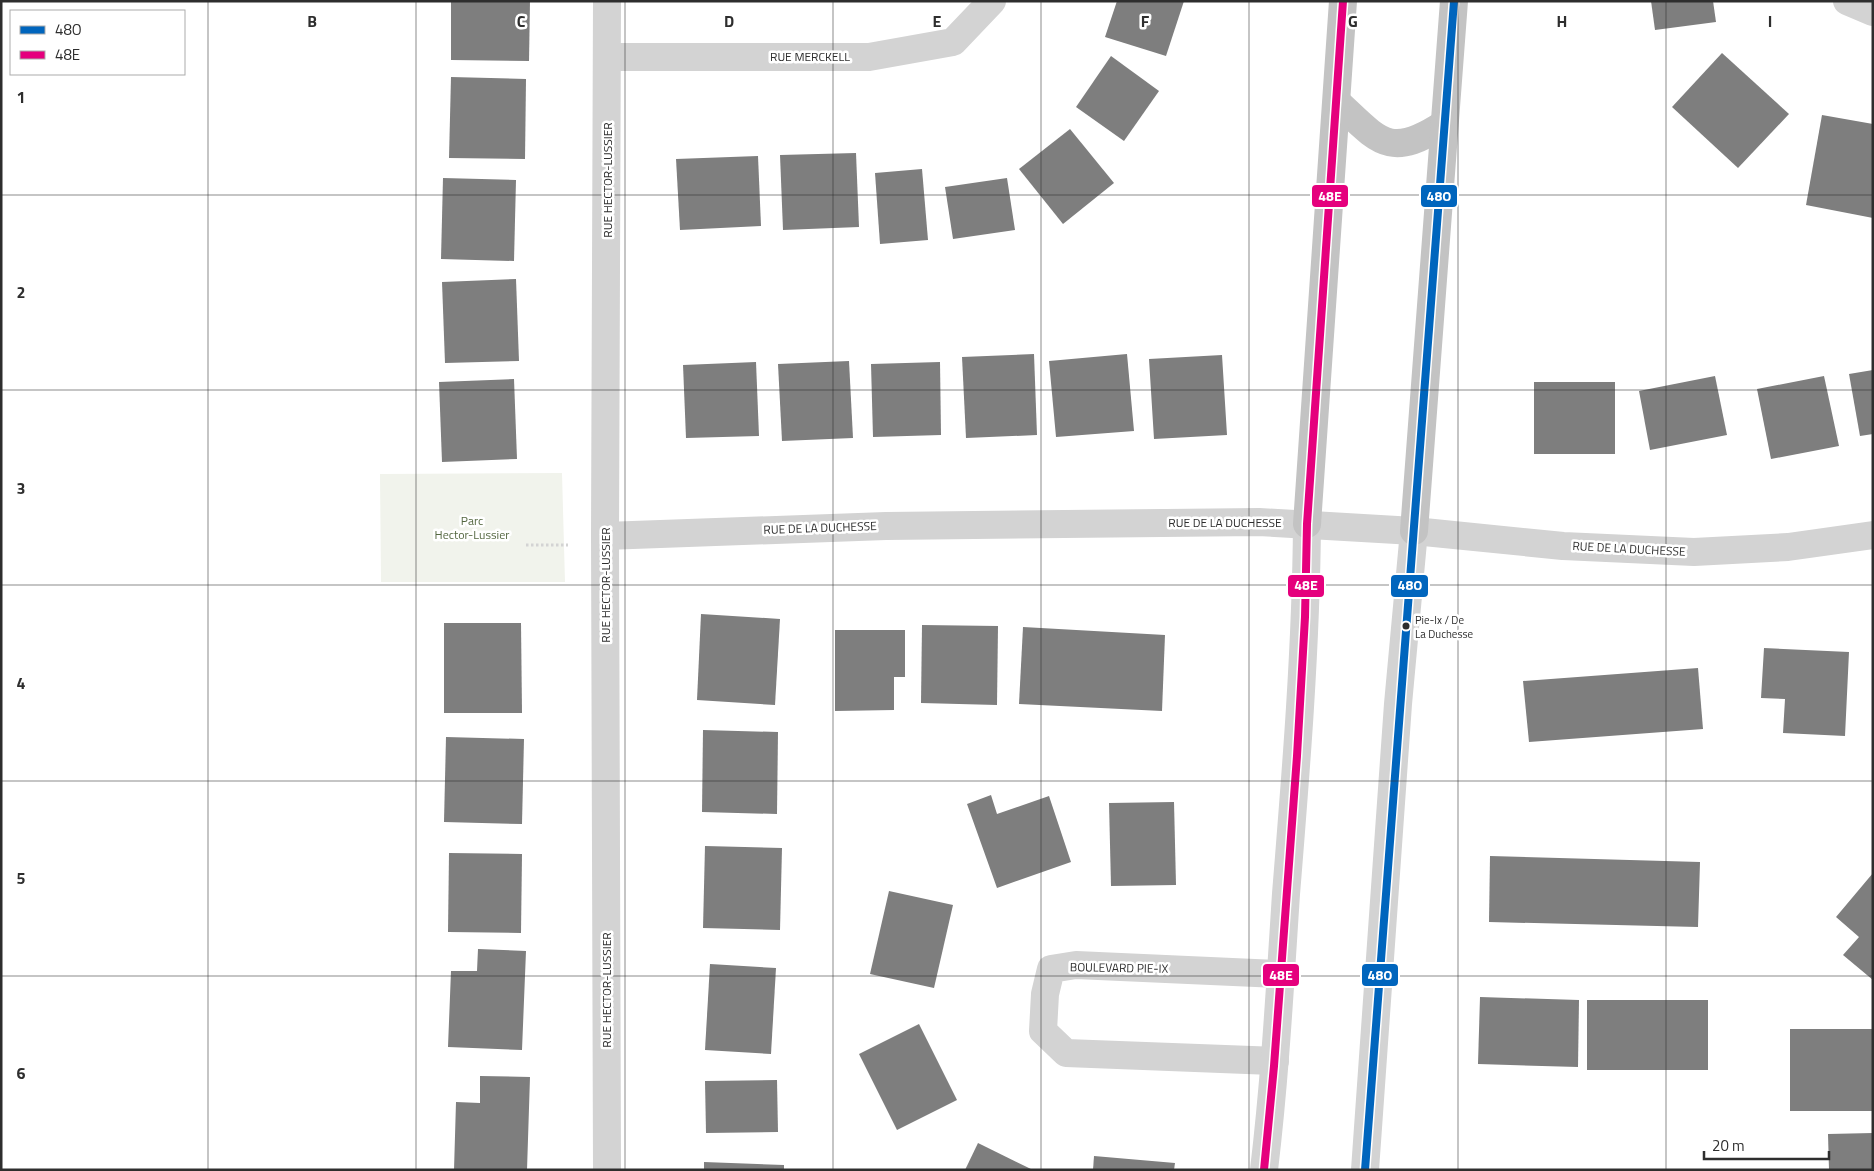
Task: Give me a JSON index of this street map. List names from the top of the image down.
{
  "streets": {
    "street": [
      "RUE MERCKELL",
      "RUE HECTOR-LUSSIER",
      "RUE DE LA DUCHESSE",
      "BOULEVARD PIE-IX"
    ]
  },
  "crossings": [
    ["RUE MERCKELL", "RUE HECTOR-LUSSIER"],
    ["RUE HECTOR-LUSSIER", "RUE DE LA DUCHESSE"]
  ],
  "parks": ["Parc Hector-Lussier"],
  "places": ["Pie-Ix / De La Duchesse"],
  "lines": ["transit line 48O", "transit line 48E"],
  "legend": ["48O", "48E"],
  "scale_bar": "20 m",
  "grid": {
    "columns": [
      "B",
      "C",
      "D",
      "E",
      "F",
      "G",
      "H",
      "I"
    ],
    "rows": [
      "1",
      "2",
      "3",
      "4",
      "5",
      "6"
    ]
  }
}
